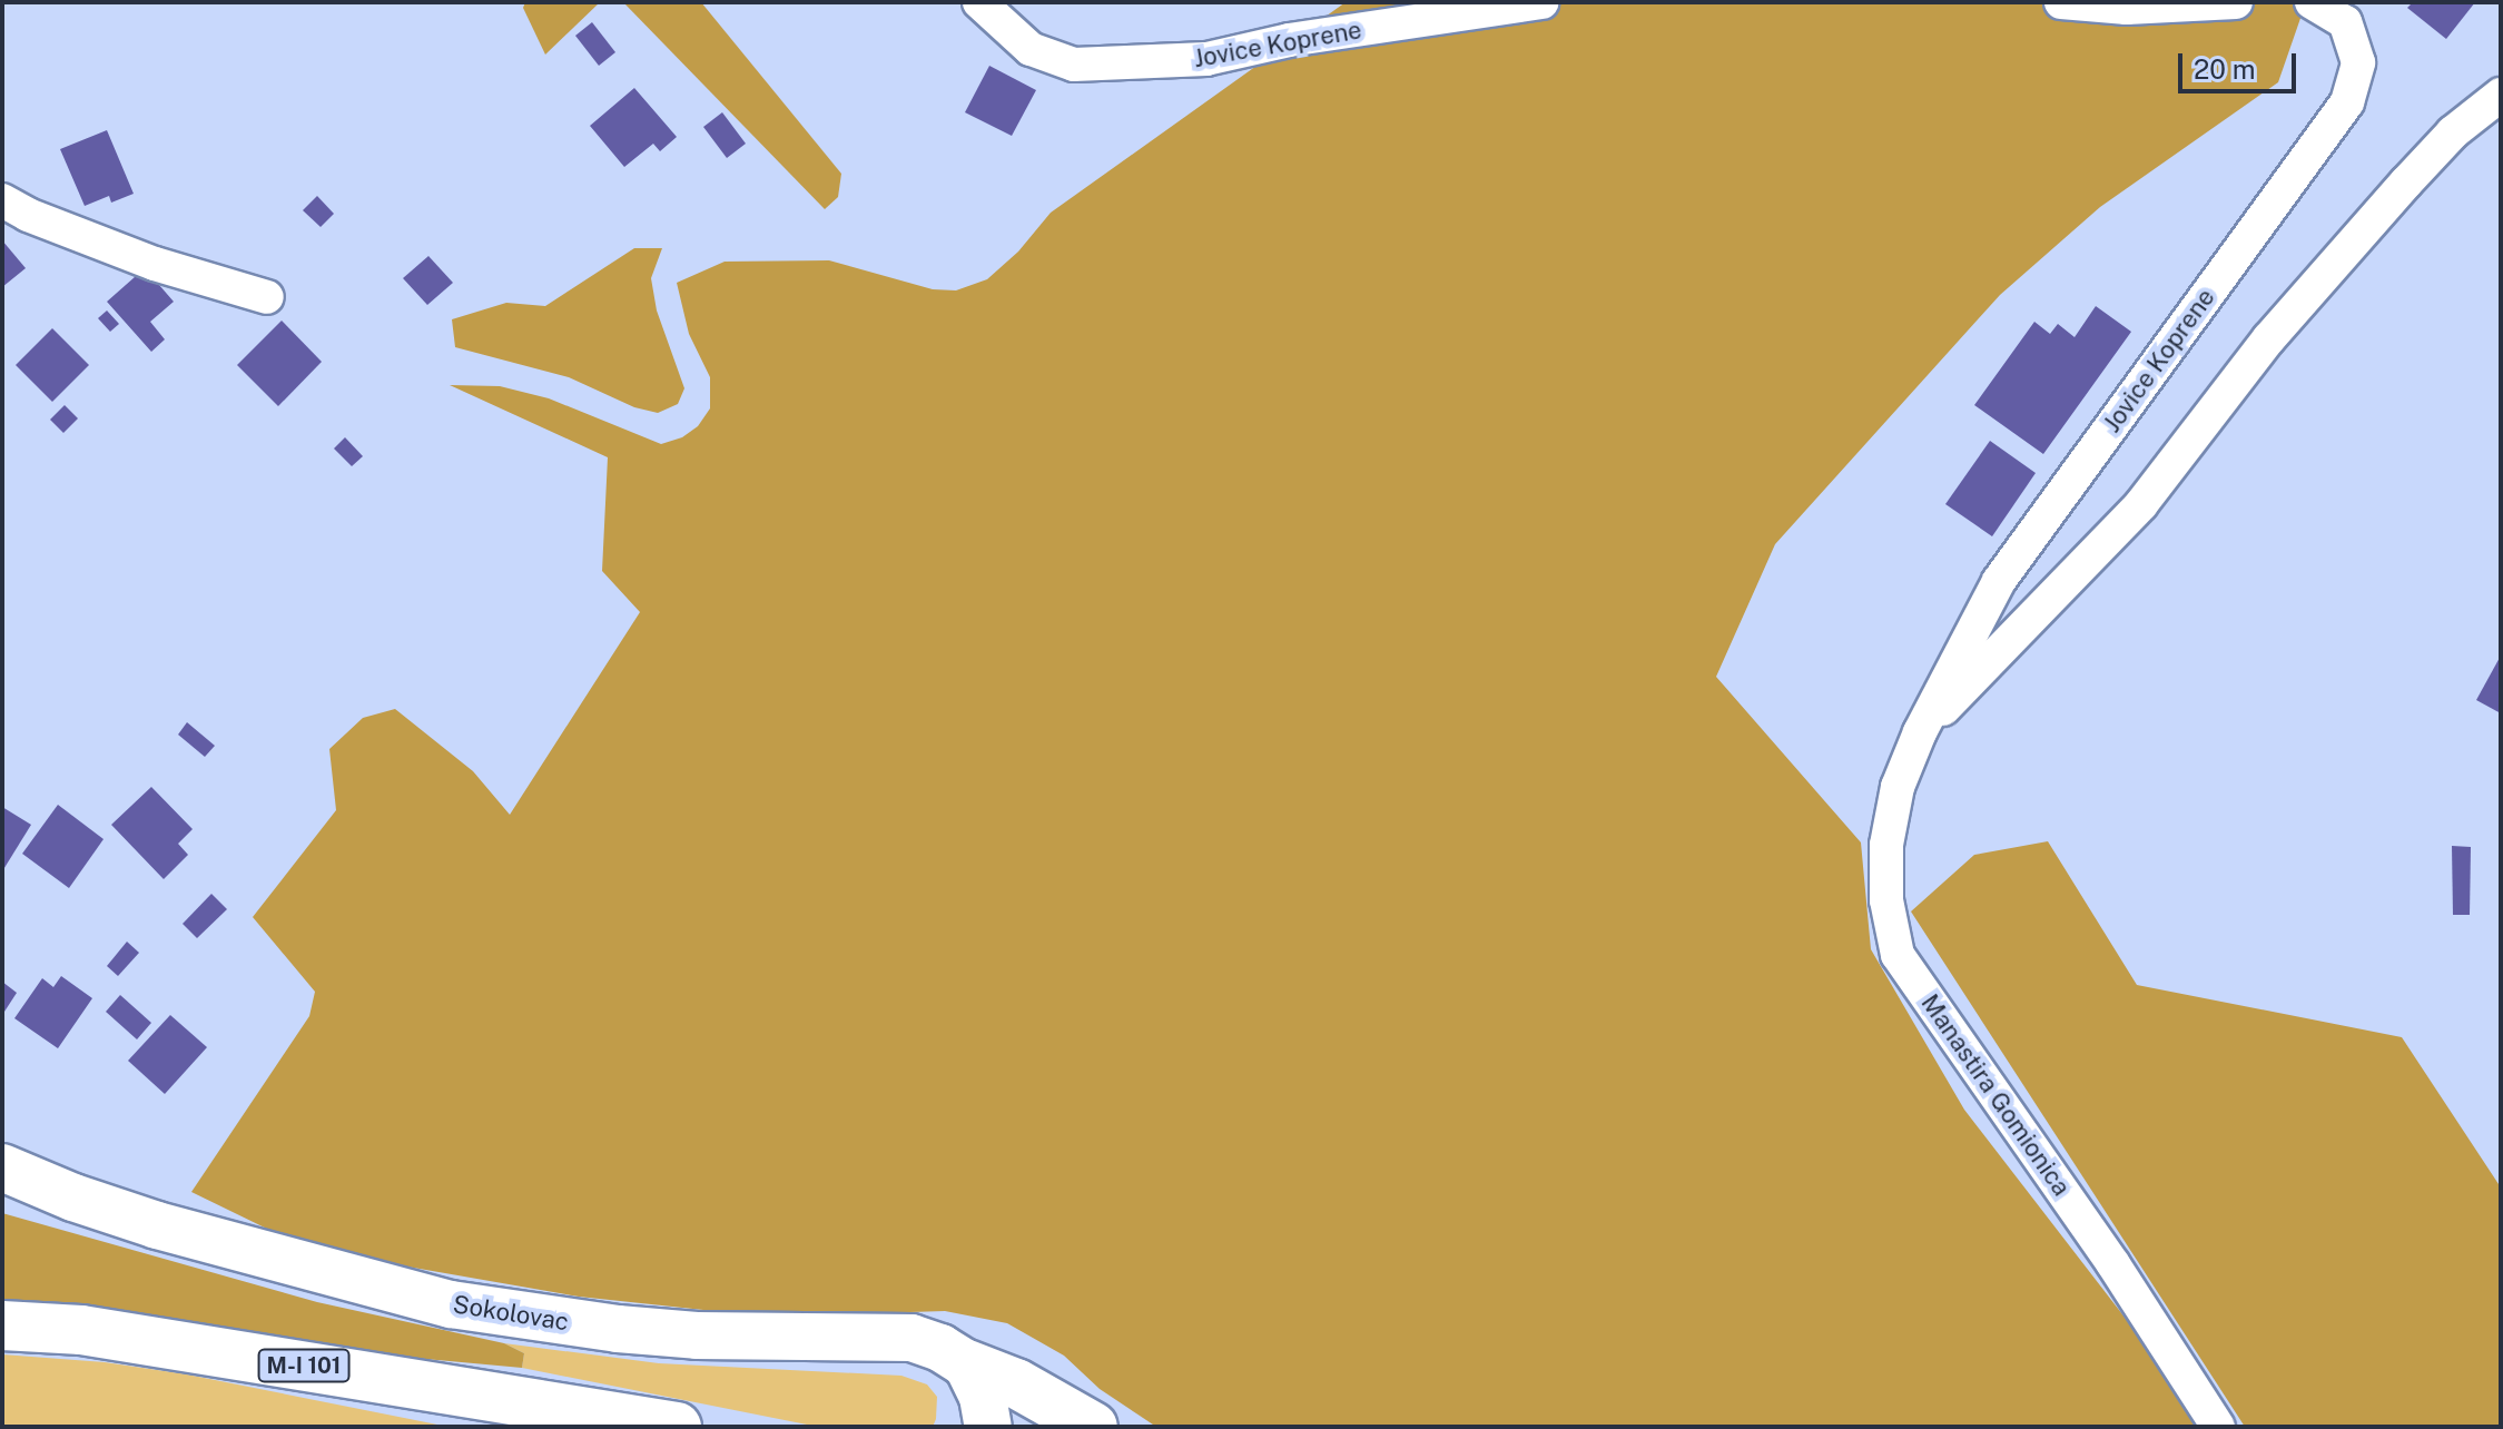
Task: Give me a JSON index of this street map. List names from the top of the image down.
{
  "streets": {
    "main road": ["Sokolovac", "M-I 101"],
    "street": ["Jovice Koprene", "Manastira Gomionica"]
  },
  "crossings": [
    ["Jovice Koprene", "Manastira Gomionica"]
  ],
  "scale_bar": "20 m"
}
